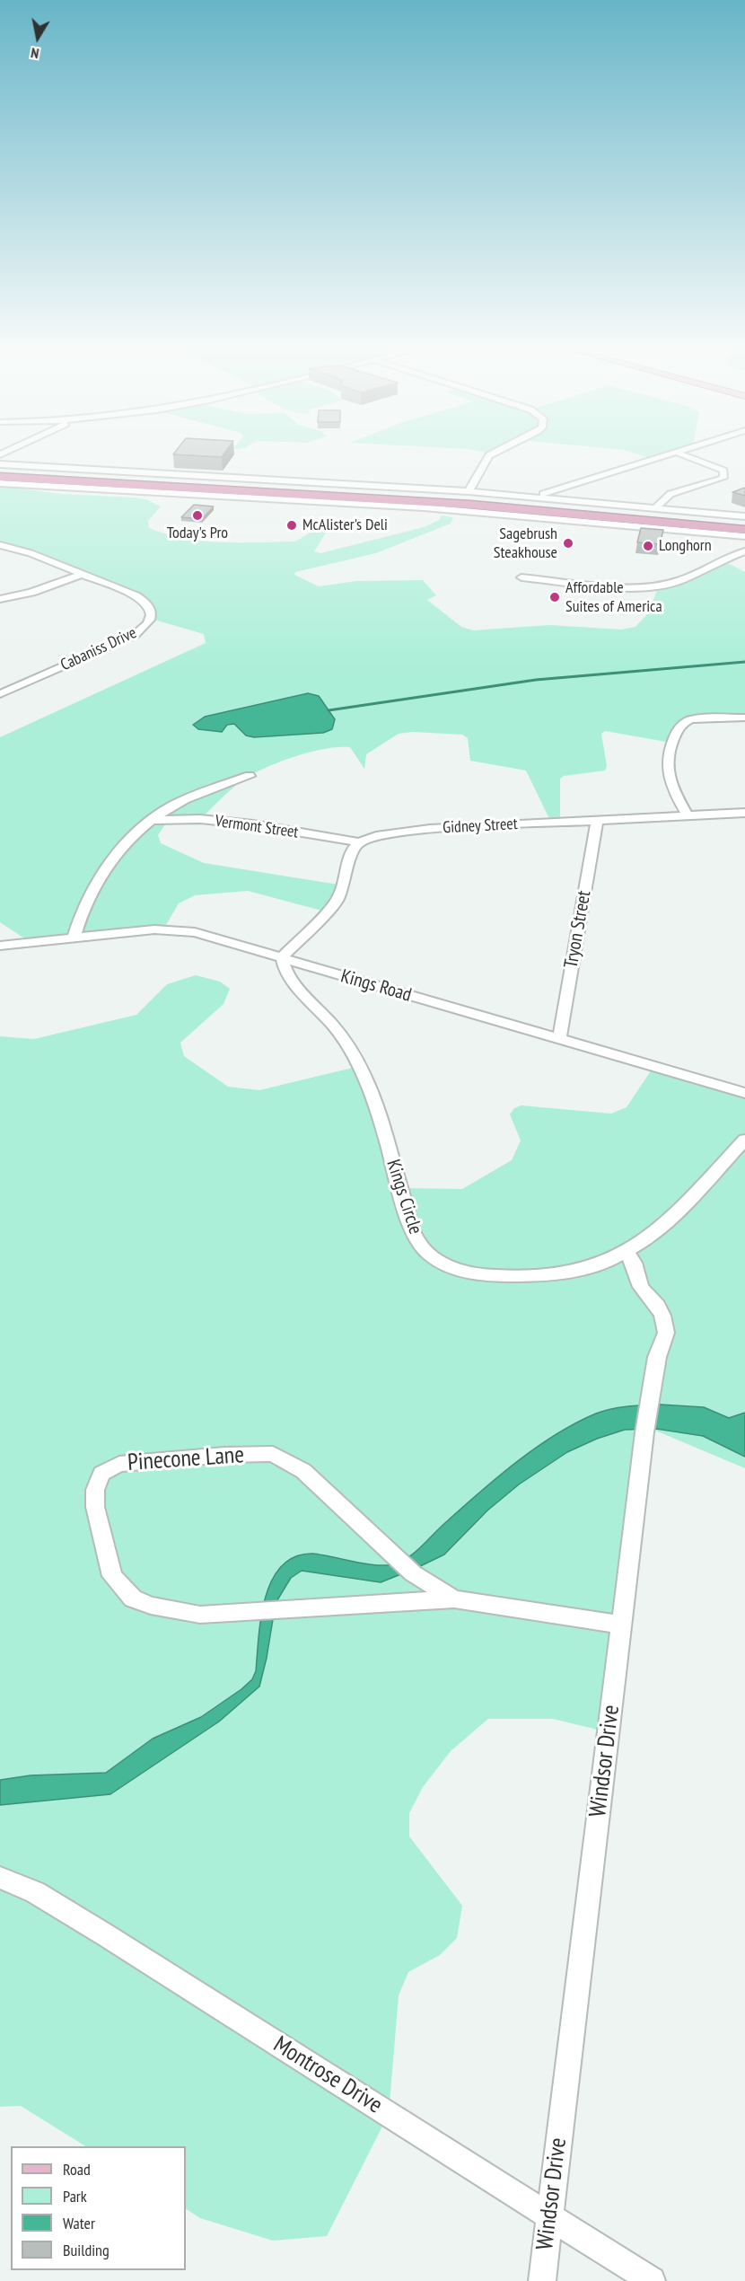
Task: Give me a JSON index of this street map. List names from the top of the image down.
{
  "streets": {
    "street": [
      "Cabaniss Drive",
      "Gidney Street",
      "Vermont Street",
      "Tryon Street",
      "Kings Road",
      "Kings Circle",
      "Pinecone Lane",
      "Windsor Drive",
      "Montrose Drive"
    ]
  },
  "crossings": [
    ["Gidney Street", "Vermont Street"],
    ["Gidney Street", "Tryon Street"],
    ["Tryon Street", "Kings Road"],
    ["Kings Road", "Kings Circle"],
    ["Kings Circle", "Windsor Drive"],
    ["Pinecone Lane", "Windsor Drive"],
    ["Windsor Drive", "Montrose Drive"]
  ],
  "places": [
    "Today's Pro",
    "McAlister's Deli",
    "Sagebrush Steakhouse",
    "Longhorn",
    "Affordable Suites of America"
  ],
  "legend": [
    "Road",
    "Park",
    "Water",
    "Building"
  ],
  "north": "bottom"
}
